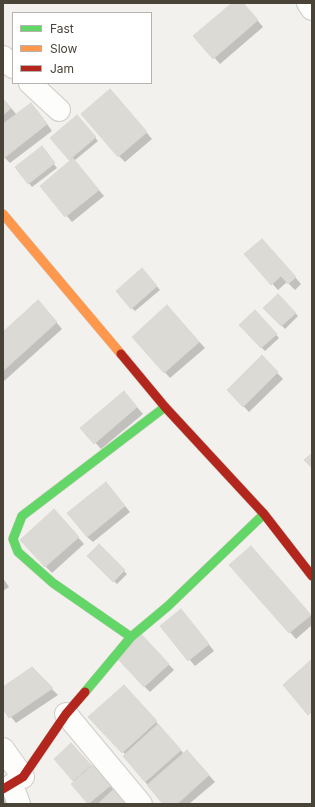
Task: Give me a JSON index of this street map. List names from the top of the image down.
{
  "legend": ["Fast", "Slow", "Jam"]
}
